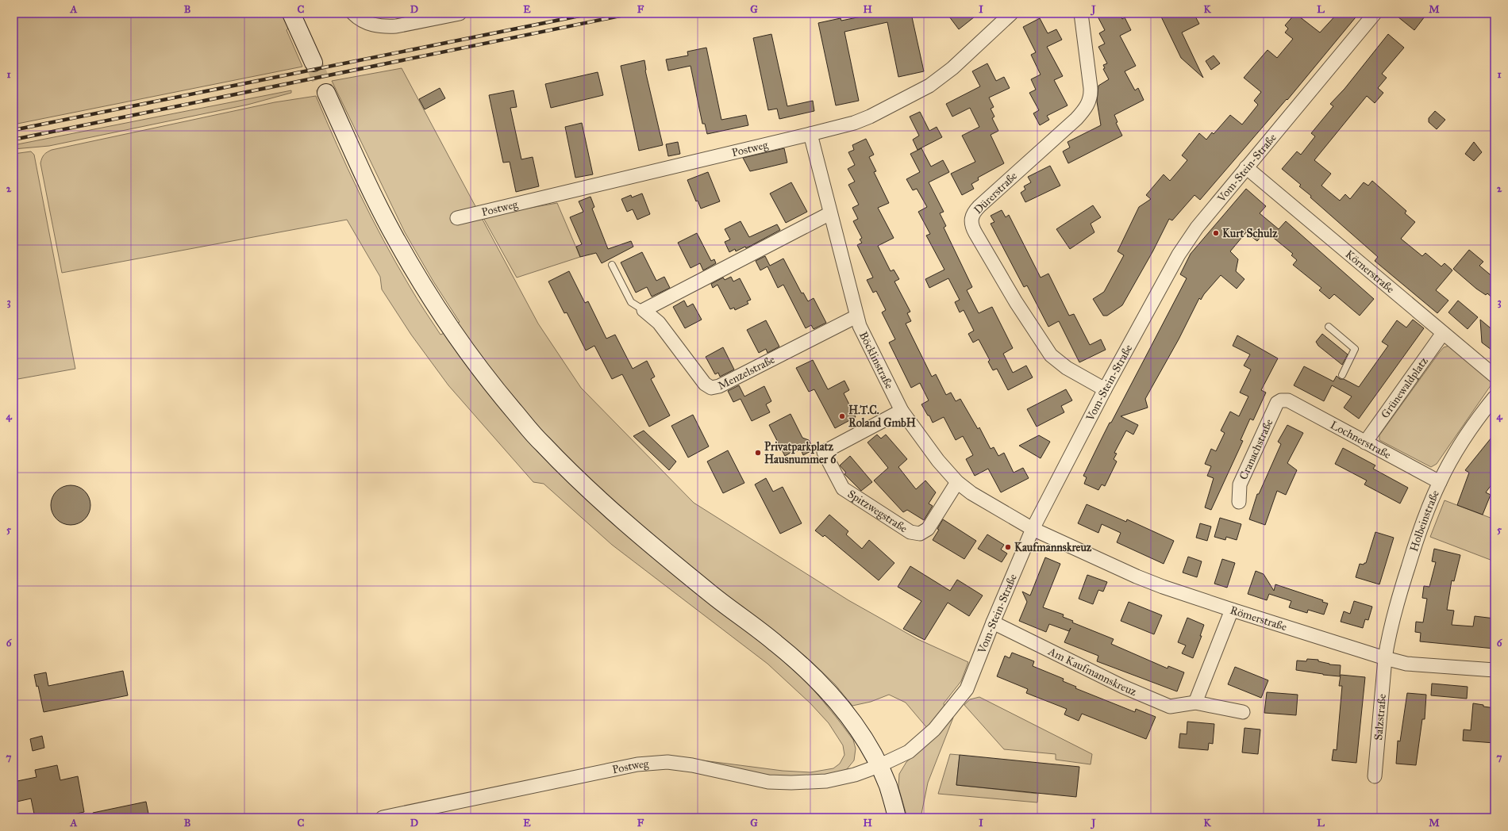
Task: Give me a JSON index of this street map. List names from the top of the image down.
{
  "streets": {
    "street": [
      "Postweg",
      "Vom-Stein-Straße",
      "Dürerstraße",
      "Körnerstraße",
      "Böcklinstraße",
      "Menzelstraße",
      "Grünewaldplatz",
      "Lochnerstraße",
      "Cranachstraße",
      "Spitzwegstraße",
      "Holbeinstraße",
      "Römerstraße",
      "Am Kaufmannskreuz",
      "Salzstraße"
    ]
  },
  "crossings": [
    ["Postweg", "Vom-Stein-Straße"],
    ["Postweg", "Böcklinstraße"],
    ["Vom-Stein-Straße", "Dürerstraße"],
    ["Vom-Stein-Straße", "Körnerstraße"],
    ["Vom-Stein-Straße", "Böcklinstraße"],
    ["Vom-Stein-Straße", "Römerstraße"],
    ["Vom-Stein-Straße", "Am Kaufmannskreuz"],
    ["Körnerstraße", "Grünewaldplatz"],
    ["Böcklinstraße", "Menzelstraße"],
    ["Böcklinstraße", "Spitzwegstraße"],
    ["Böcklinstraße", "Römerstraße"],
    ["Grünewaldplatz", "Lochnerstraße"],
    ["Lochnerstraße", "Cranachstraße"],
    ["Lochnerstraße", "Holbeinstraße"],
    ["Holbeinstraße", "Römerstraße"],
    ["Holbeinstraße", "Salzstraße"],
    ["Römerstraße", "Salzstraße"]
  ],
  "places": [
    "Kurt Schulz",
    "H.T.C. Roland GmbH",
    "Privatparkplatz Hausnummer 6",
    "Kaufmannskreuz"
  ],
  "grid": {
    "columns": [
      "A",
      "B",
      "C",
      "D",
      "E",
      "F",
      "G",
      "H",
      "I",
      "J",
      "K",
      "L",
      "M"
    ],
    "rows": [
      "1",
      "2",
      "3",
      "4",
      "5",
      "6",
      "7"
    ]
  }
}
